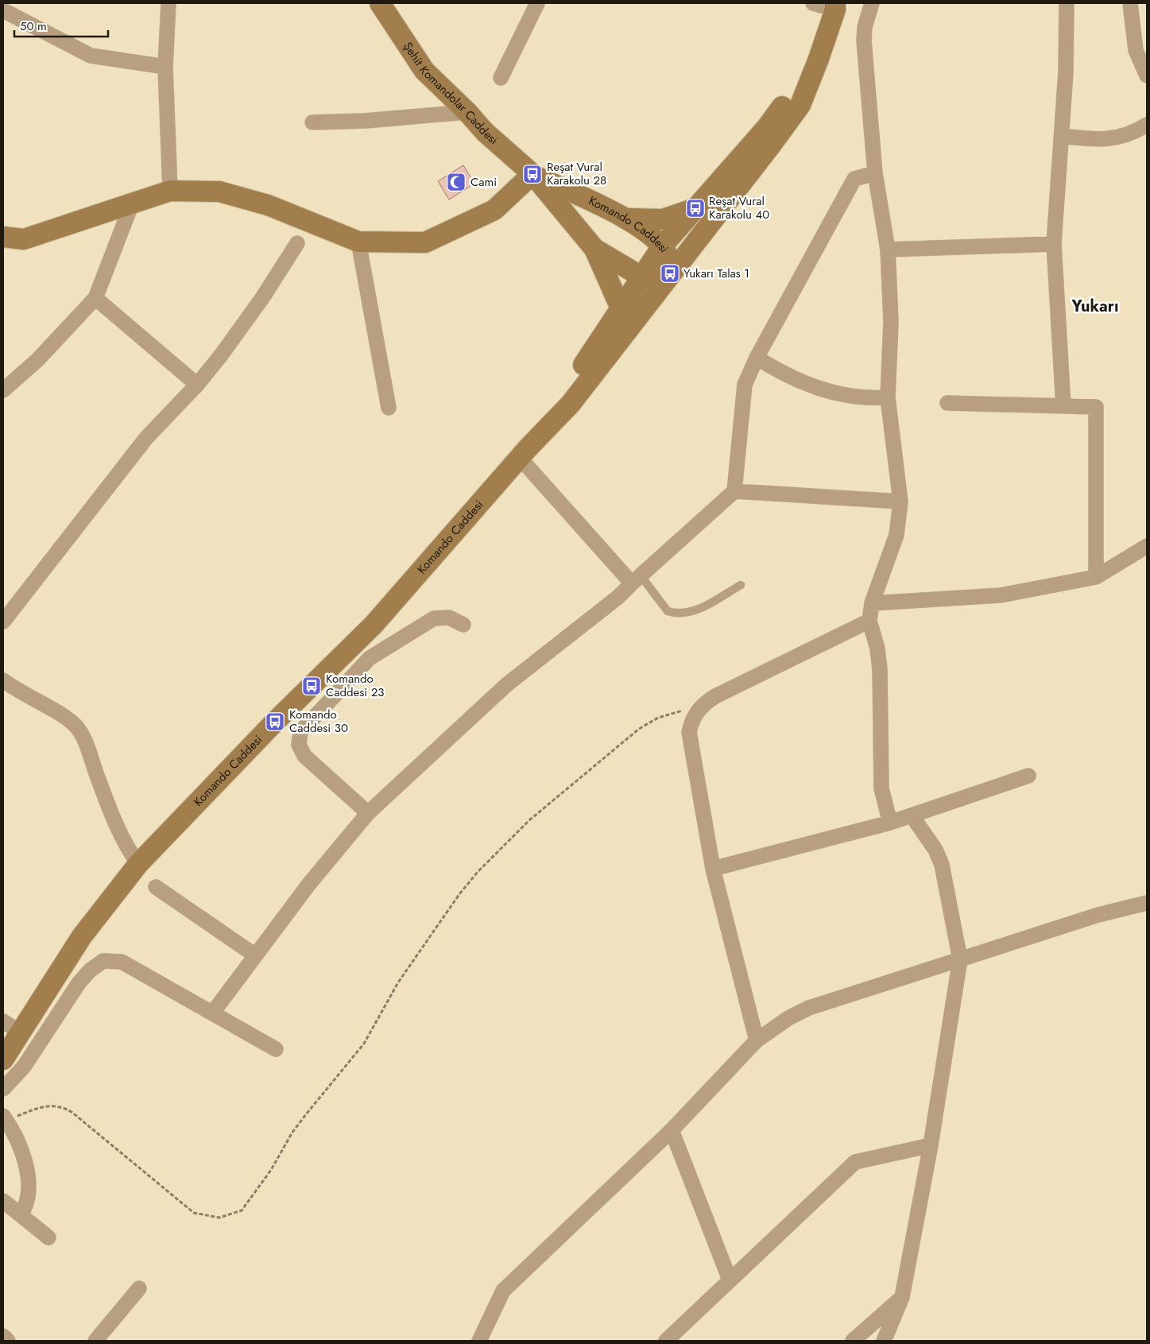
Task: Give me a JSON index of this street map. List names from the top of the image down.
{
  "streets": {
    "street": ["Şehit Komandolar Caddesi", "Komando Caddesi"]
  },
  "crossings": [
    ["Şehit Komandolar Caddesi", "Komando Caddesi"]
  ],
  "districts": ["Yukarı"],
  "places": {
    "bus stop": [
      "Reşat Vural Karakolu 28",
      "Reşat Vural Karakolu 40",
      "Yukarı Talas 1",
      "Komando Caddesi 23",
      "Komando Caddesi 30"
    ],
    "mosque": ["Cami"]
  },
  "scale_bar": "50 m"
}
